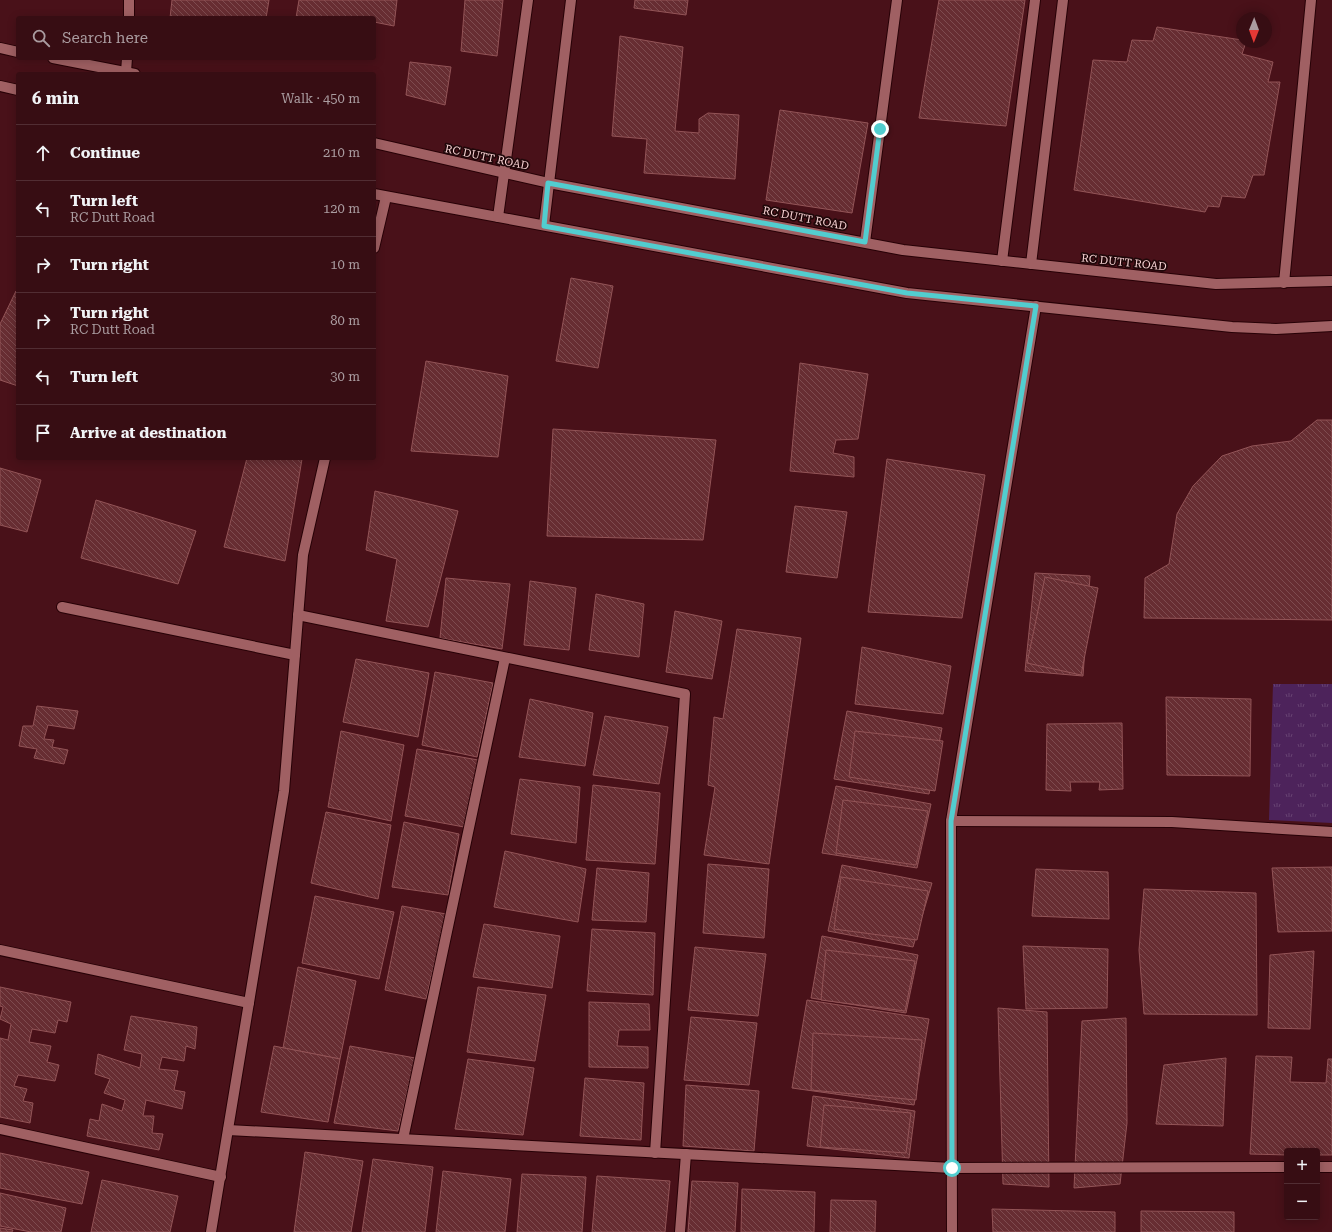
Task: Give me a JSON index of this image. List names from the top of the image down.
{
  "streets": {
    "street": ["RC DUTT ROAD"]
  },
  "north": "bottom",
  "page": {
    "search": "Search here",
    "heading": ["6 min", "Walk · 450 m"],
    "list": [
      ["Continue", "210 m"],
      ["Turn left", "RC Dutt Road", "120 m"],
      ["Turn right", "10 m"],
      ["Turn right", "RC Dutt Road", "80 m"],
      ["Turn left", "30 m"],
      "Arrive at destination"
    ],
    "map_buttons": ["+", "−"]
  }
}
